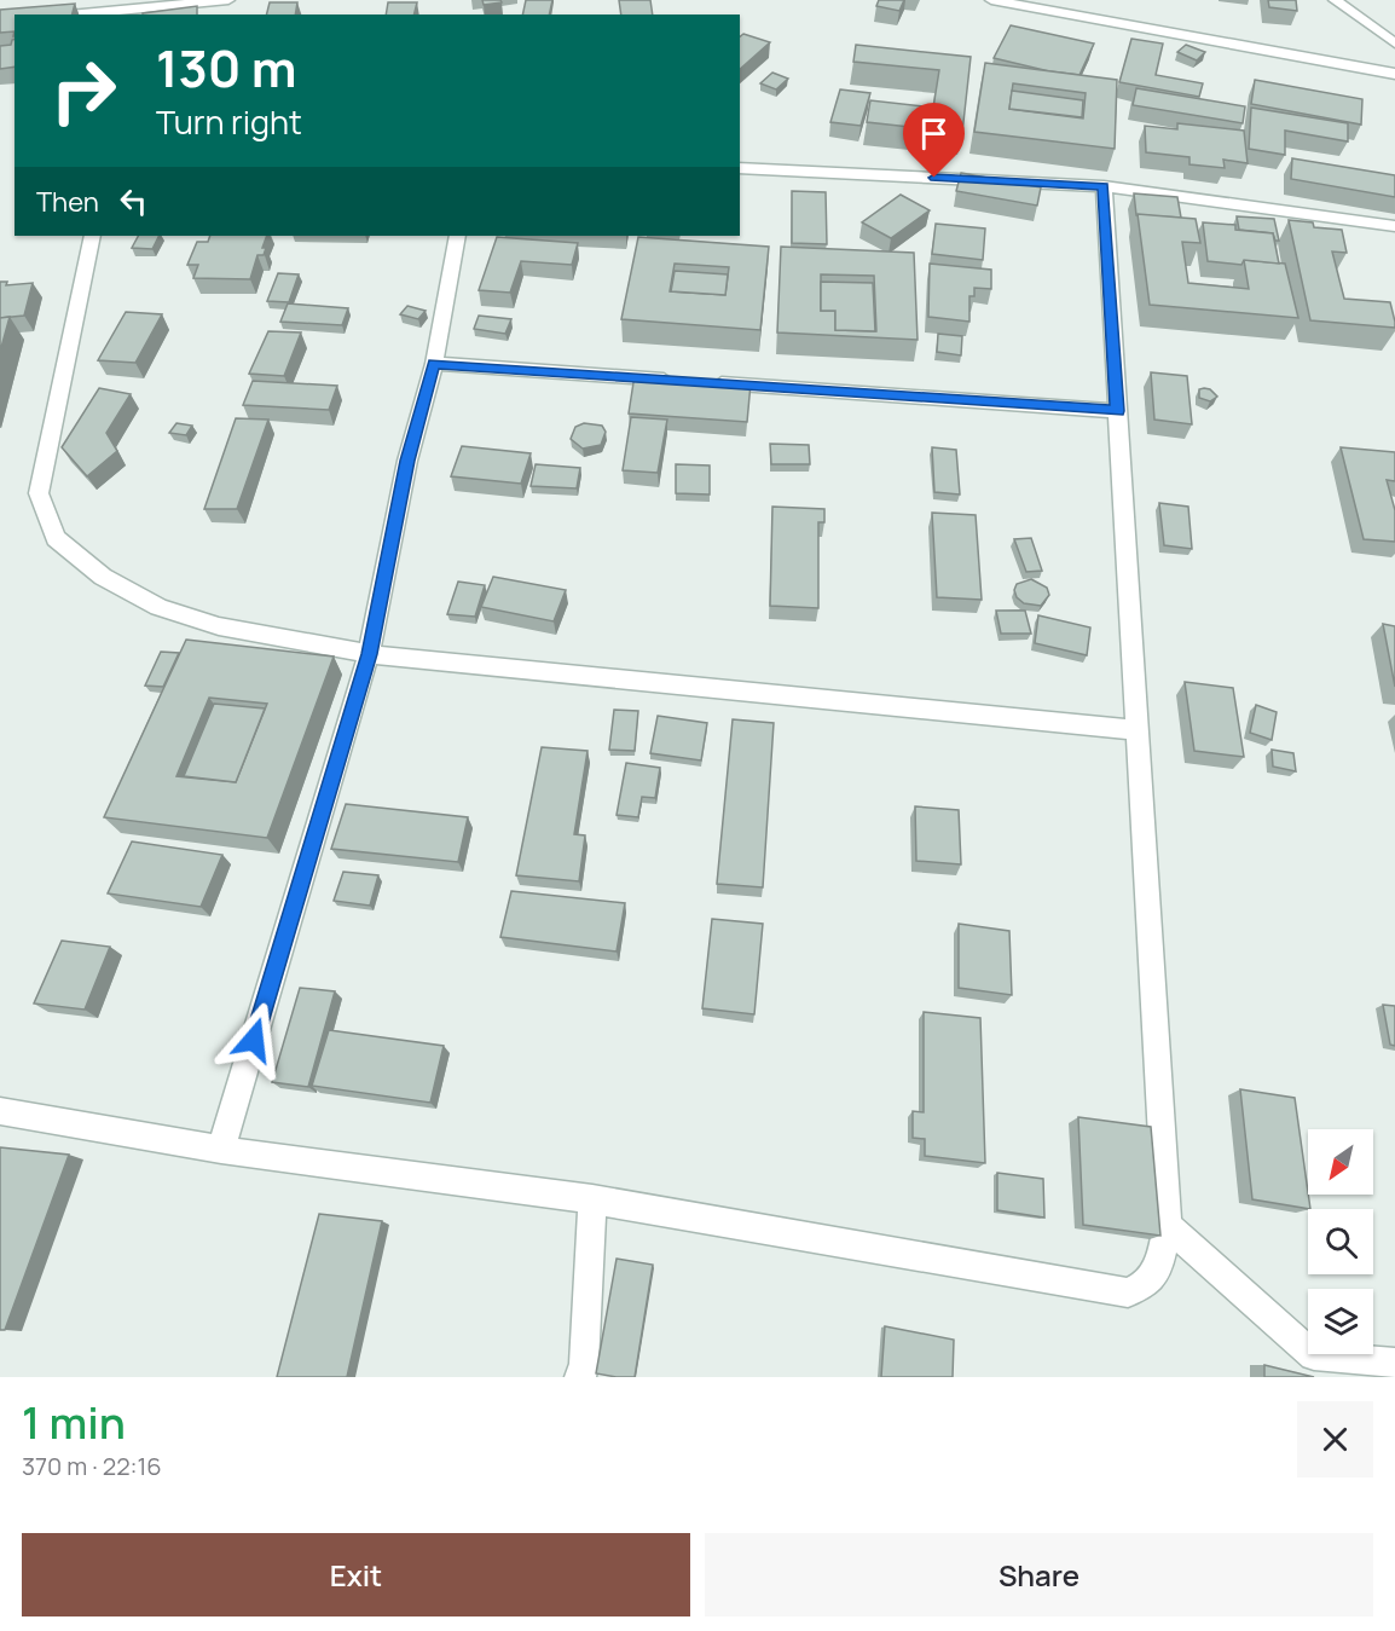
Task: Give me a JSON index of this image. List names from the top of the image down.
{
  "north": "bottom left",
  "page": {
    "turn": ["130 m", "Turn right"],
    "then": "Then",
    "heading": ["1 min", "370 m · 22:16"],
    "buttons": ["Exit", "Share"]
  }
}
